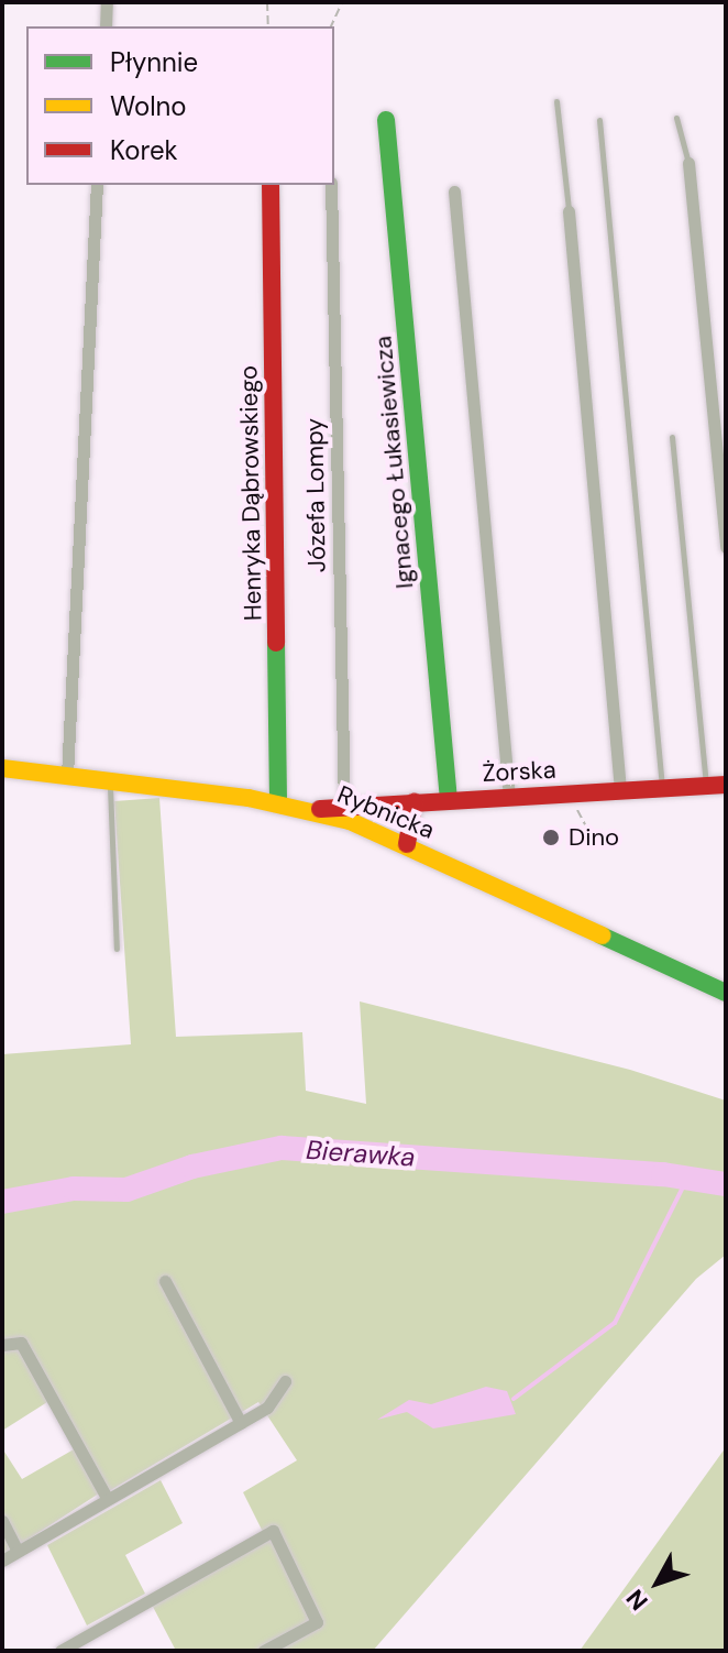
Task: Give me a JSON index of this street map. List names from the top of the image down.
{
  "streets": {
    "street": [
      "Ignacego Łukasiewicza",
      "Henryka Dąbrowskiego",
      "Józefa Lompy",
      "Żorska",
      "Rybnicka"
    ]
  },
  "crossings": [
    ["Ignacego Łukasiewicza", "Żorska"],
    ["Henryka Dąbrowskiego", "Rybnicka"],
    ["Józefa Lompy", "Żorska"],
    ["Żorska", "Rybnicka"]
  ],
  "water": ["Bierawka"],
  "places": ["Dino"],
  "legend": ["Płynnie", "Wolno", "Korek"],
  "north": "bottom left"
}
